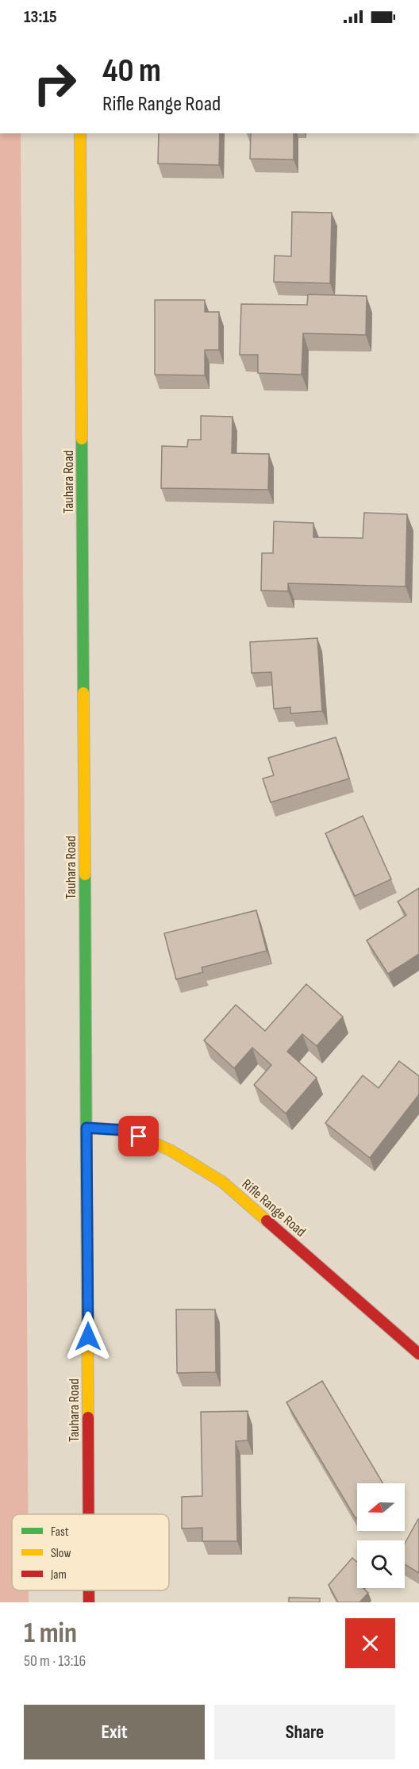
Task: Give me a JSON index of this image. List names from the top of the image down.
{
  "streets": {
    "main road": ["Tauhara Road", "Rifle Range Road"]
  },
  "crossings": [
    ["Tauhara Road", "Rifle Range Road"]
  ],
  "legend": ["Fast", "Slow", "Jam"],
  "north": "left",
  "page": {
    "status": "13:15",
    "turn": ["40 m", "Rifle Range Road"],
    "heading": ["1 min", "50 m · 13:16"],
    "buttons": ["Exit", "Share"]
  }
}
